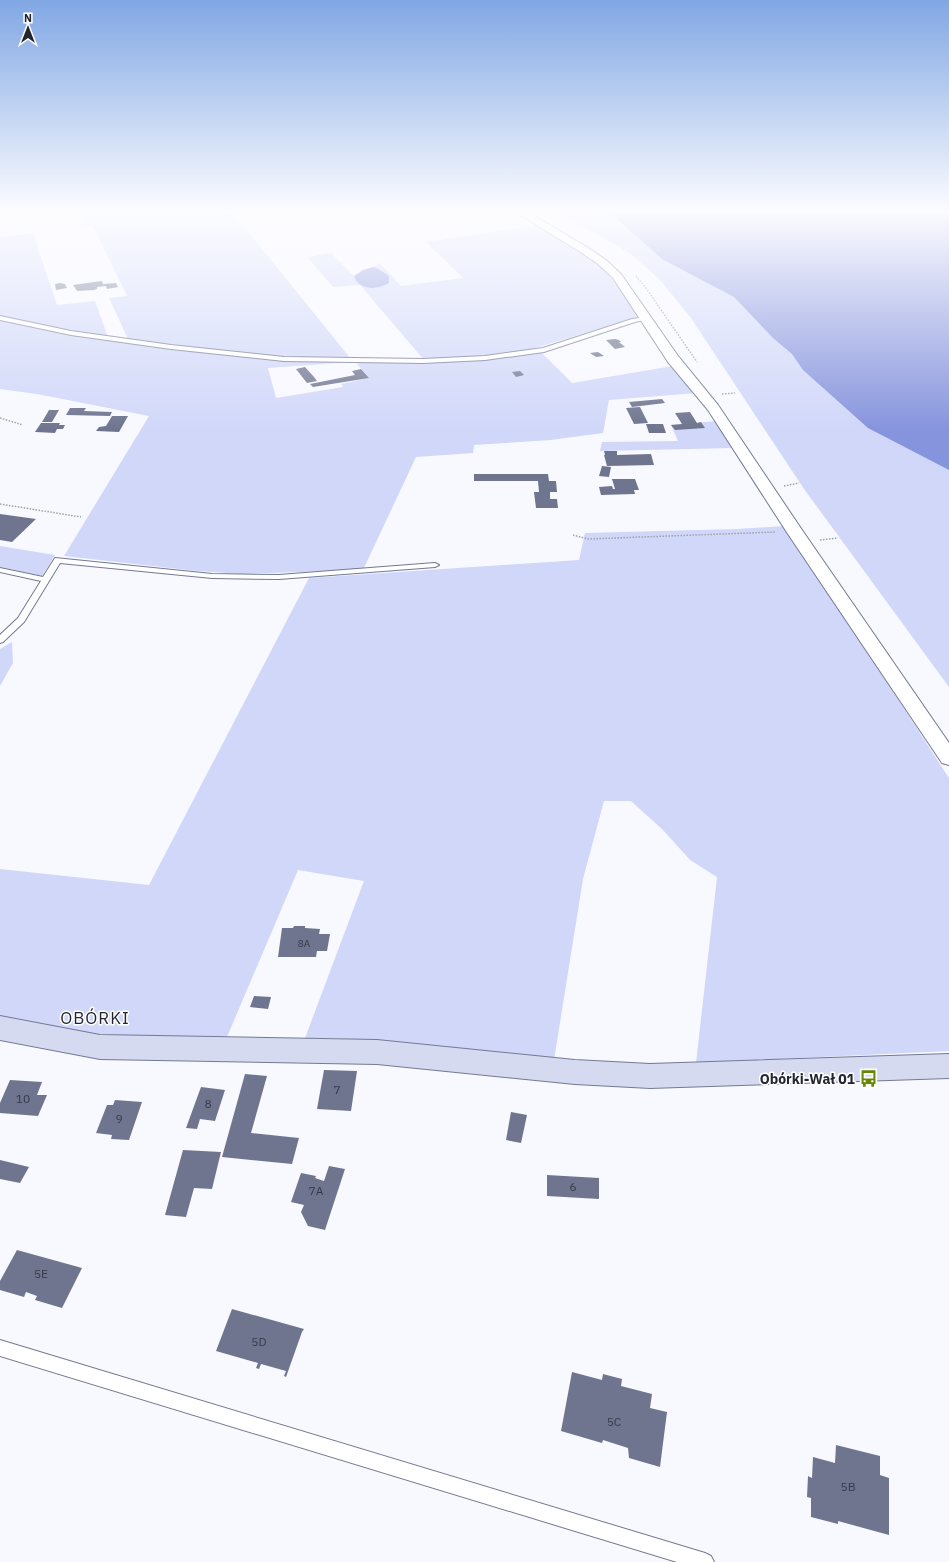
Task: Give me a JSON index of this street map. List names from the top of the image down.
{
  "districts": ["OBÓRKI"],
  "places": {
    "bus stop": ["Obórki-Wał 01"]
  },
  "house_numbers": [
    "8A",
    "7",
    "10",
    "8",
    "9",
    "6",
    "7A",
    "5E",
    "5D",
    "5C",
    "5B"
  ],
  "north": "top"
}
